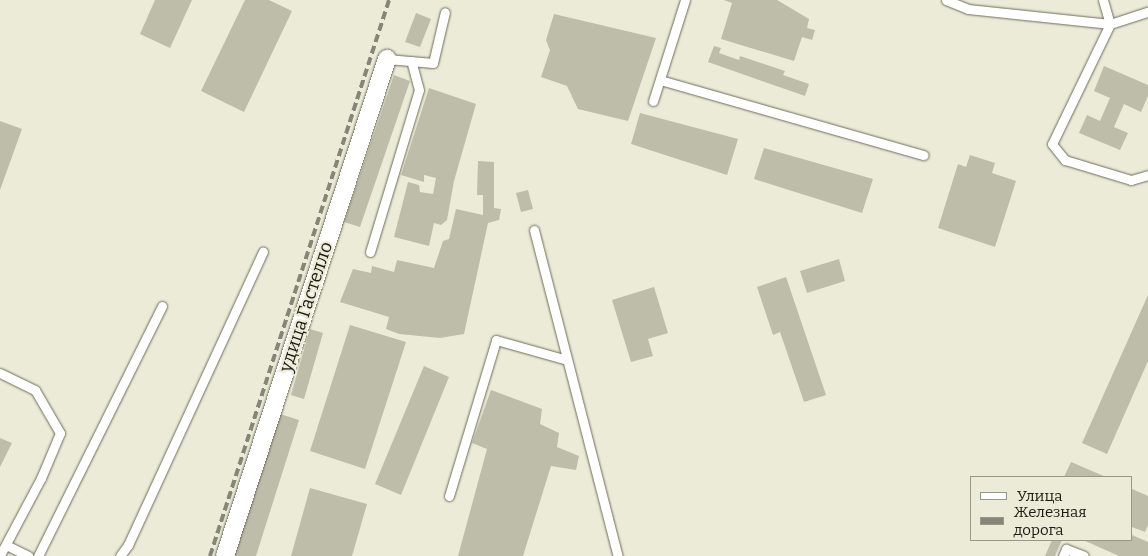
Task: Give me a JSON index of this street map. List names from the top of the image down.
{
  "streets": {
    "street": ["удица Гастелло"]
  },
  "legend": ["Улица", "Железная дорога"]
}
